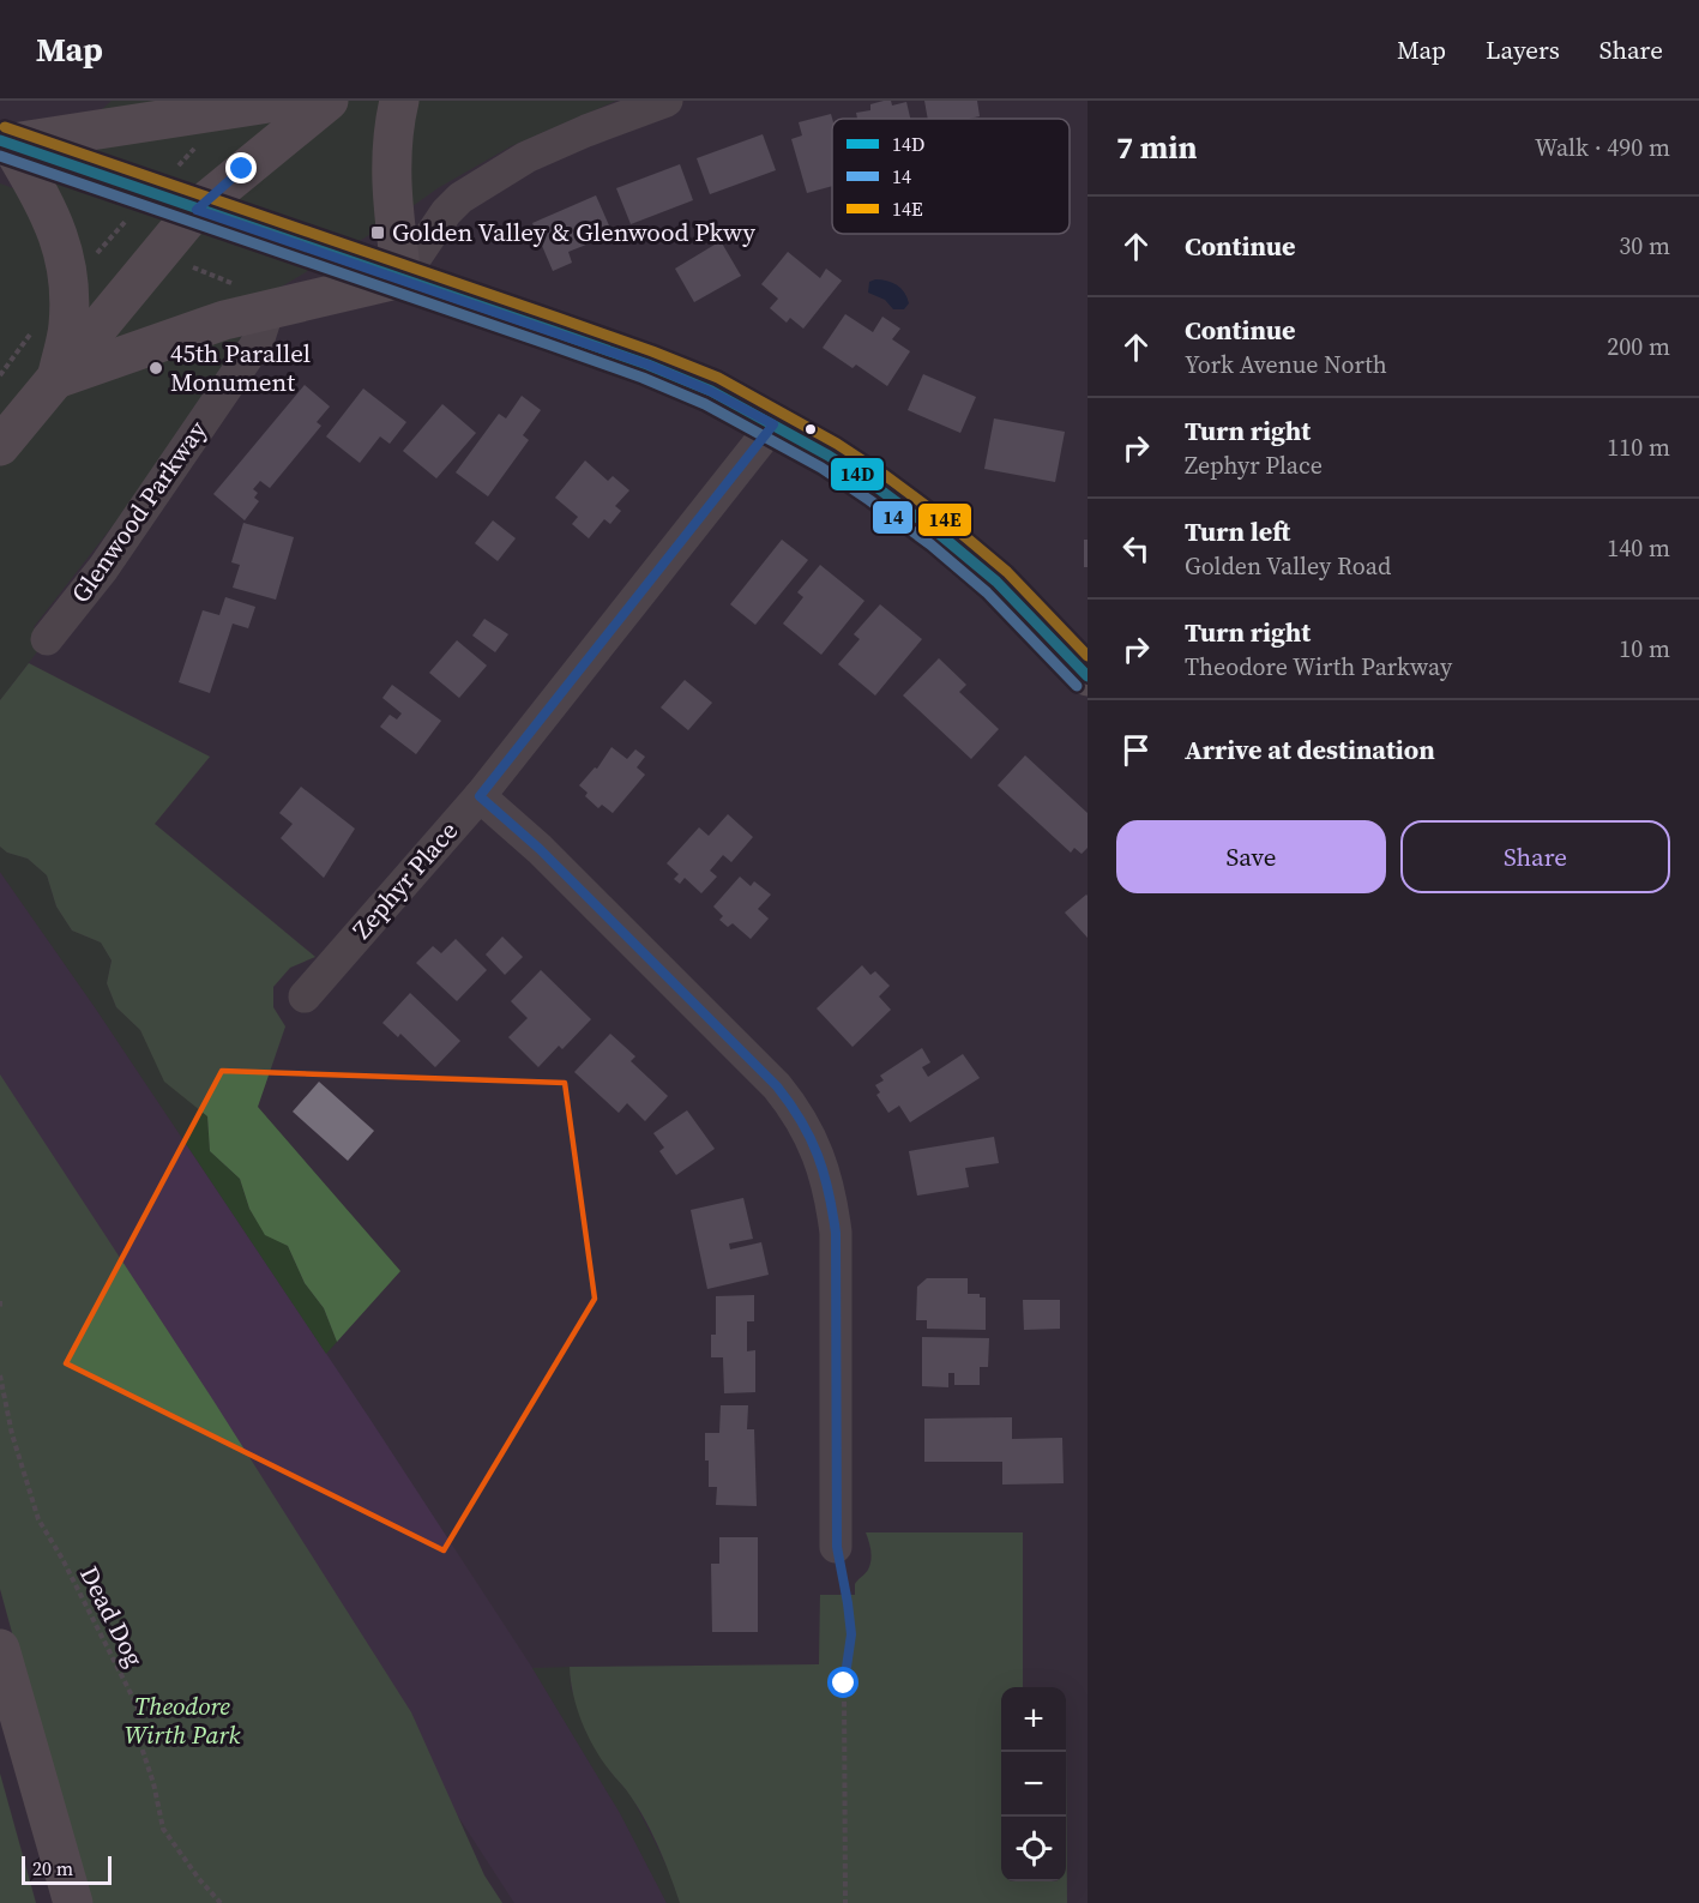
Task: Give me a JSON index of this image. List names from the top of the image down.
{
  "streets": {
    "street": ["Glenwood Parkway", "Zephyr Place"],
    "path": ["Dead Dog"]
  },
  "parks": ["Theodore Wirth Park"],
  "places": {
    "transit": ["Golden Valley & Glenwood Pkwy"],
    "other": ["45th Parallel Monument"]
  },
  "lines": ["transit line 14E", "transit line 14D", "transit line 14"],
  "legend": ["14D", "14", "14E"],
  "scale_bar": "20 m",
  "page": {
    "header": "Map",
    "nav": ["Map", "Layers", "Share"],
    "heading": ["7 min", "Walk · 490 m"],
    "list": [
      ["Continue", "30 m"],
      ["Continue", "York Avenue North", "200 m"],
      ["Turn right", "Zephyr Place", "110 m"],
      ["Turn left", "Golden Valley Road", "140 m"],
      ["Turn right", "Theodore Wirth Parkway", "10 m"],
      "Arrive at destination"
    ],
    "buttons": ["Save", "Share"],
    "map_buttons": ["+", "−"],
    "scale": "20 m"
  }
}
